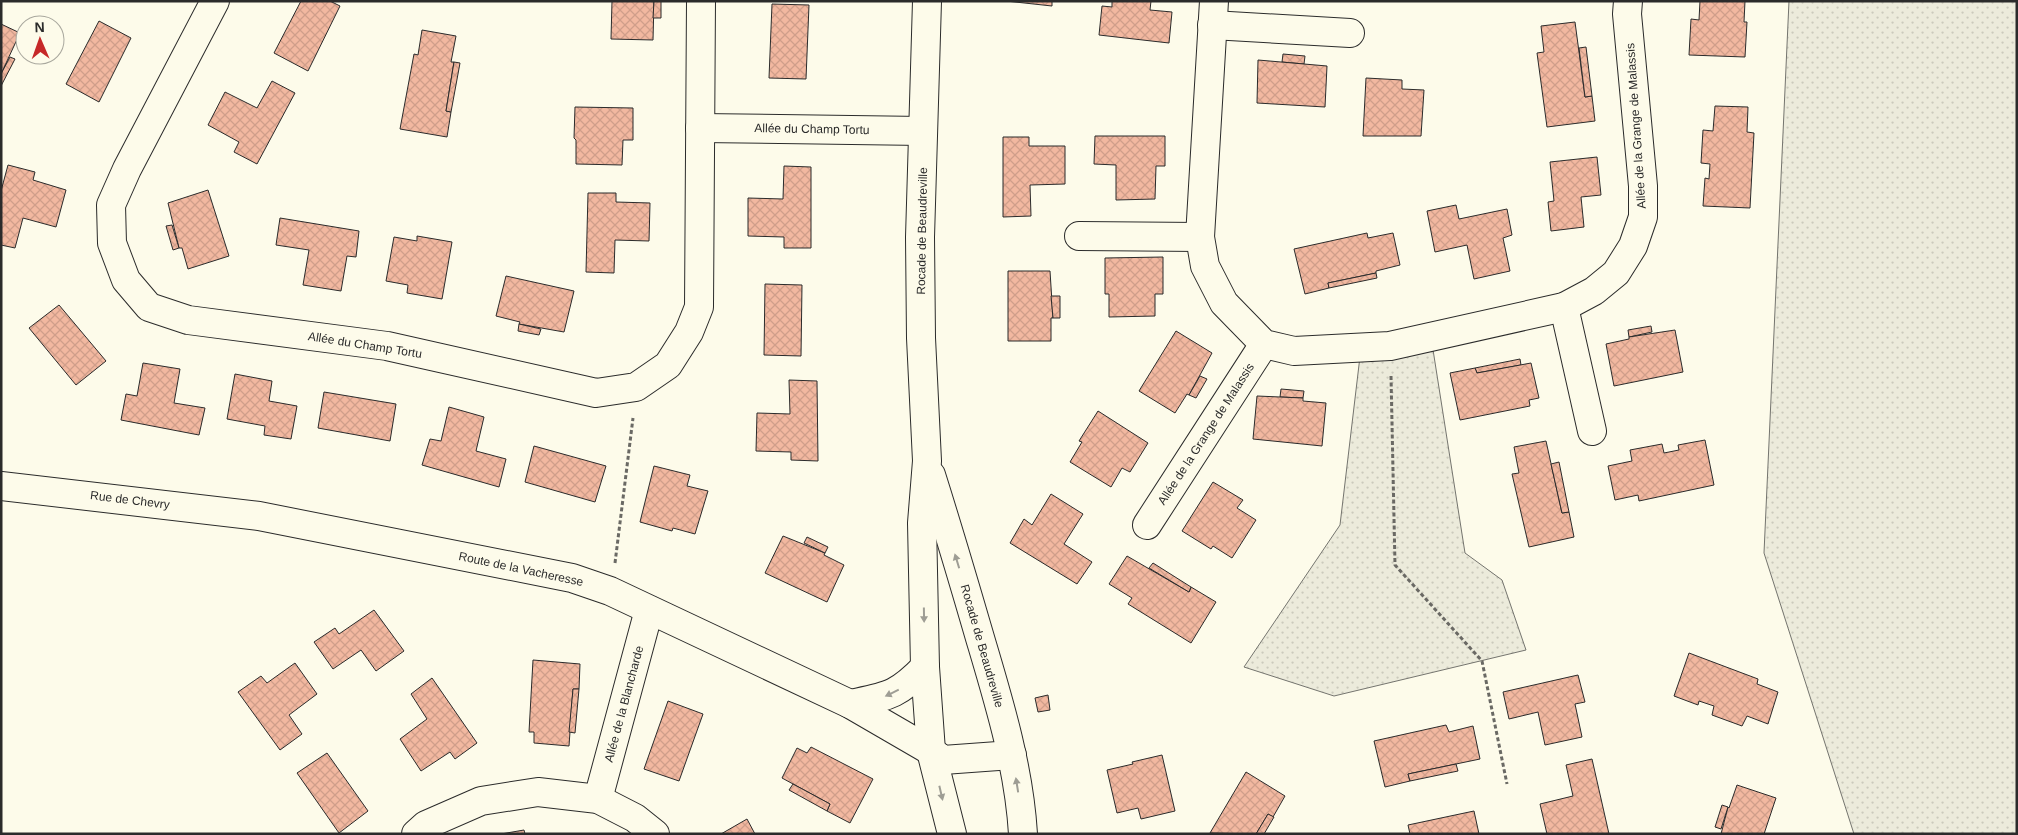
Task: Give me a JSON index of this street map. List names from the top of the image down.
{
  "streets": {
    "street": [
      "Allée de la Grange de Malassis",
      "Allée du Champ Tortu",
      "Rocade de Beaudreville",
      "Rue de Chevry",
      "Route de la Vacheresse",
      "Allée de la Blancharde"
    ]
  },
  "crossings": [
    ["Allée du Champ Tortu", "Rocade de Beaudreville"],
    ["Rocade de Beaudreville", "Route de la Vacheresse"],
    ["Rue de Chevry", "Route de la Vacheresse"],
    ["Route de la Vacheresse", "Allée de la Blancharde"]
  ],
  "north": "top"
}
